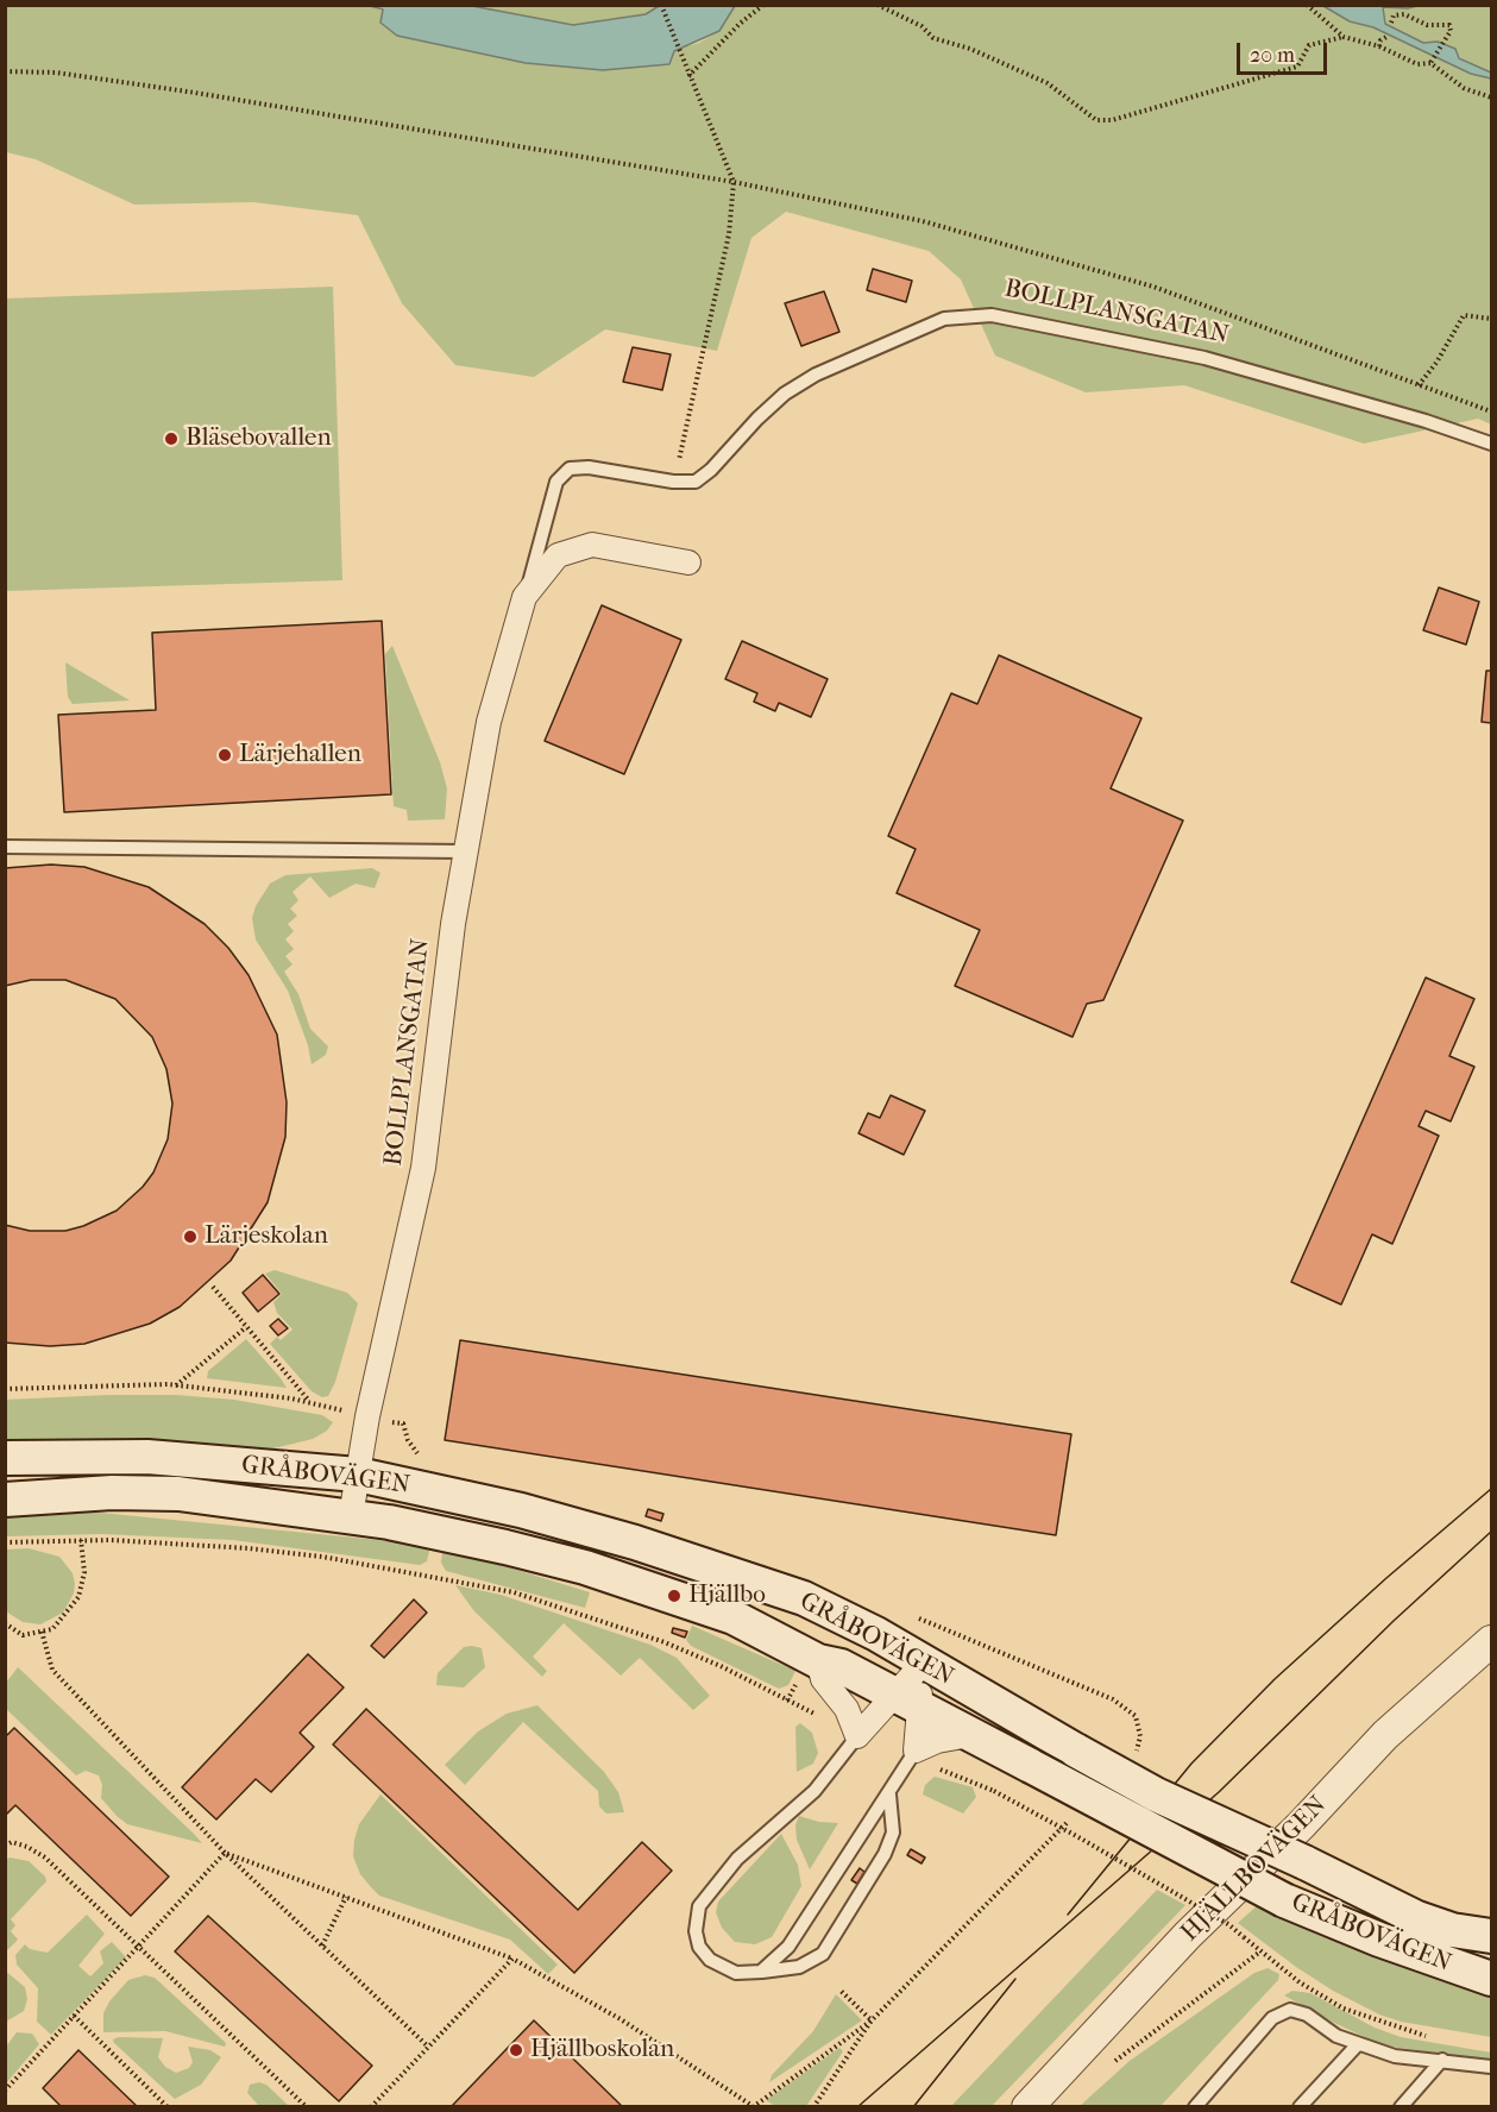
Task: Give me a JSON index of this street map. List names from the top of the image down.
{
  "streets": {
    "main road": ["GRÅBOVÄGEN"],
    "street": ["BOLLPLANSGATAN", "HJÄLLBOVÄGEN"]
  },
  "crossings": [
    ["BOLLPLANSGATAN", "GRÅBOVÄGEN"]
  ],
  "places": [
    "Bläsebovallen",
    "Lärjehallen",
    "Lärjeskolan",
    "Hjällbo",
    "Hjällboskolan"
  ],
  "scale_bar": "20 m"
}
